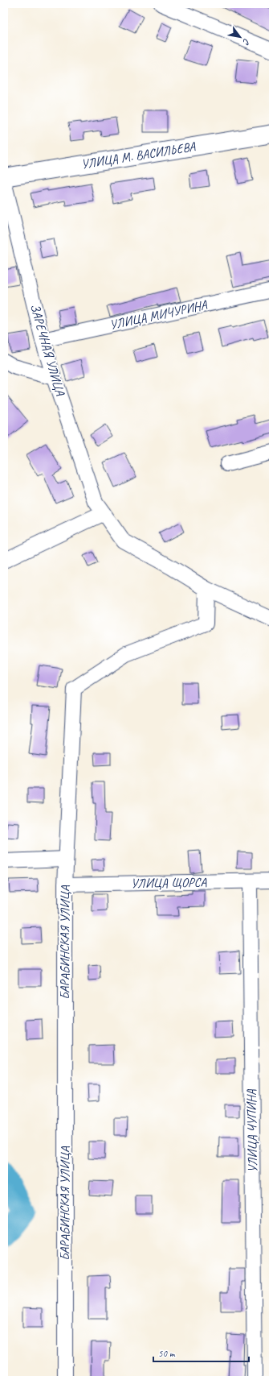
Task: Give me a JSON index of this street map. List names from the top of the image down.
{
  "streets": {
    "street": [
      "УЛИЦА М. ВАСИЛЬЕВА",
      "УЛИЦА МИЧУРИНА",
      "ЗАРЕЧНАЯ УЛИЦА",
      "УЛИЦА ЩОРСА",
      "БАРАБИНСКАЯ УЛИЦА",
      "УЛИЦА ЧУПИНА"
    ]
  },
  "crossings": [
    ["УЛИЦА МИЧУРИНА", "ЗАРЕЧНАЯ УЛИЦА"],
    ["ЗАРЕЧНАЯ УЛИЦА", "БАРАБИНСКАЯ УЛИЦА"],
    ["УЛИЦА ЩОРСА", "БАРАБИНСКАЯ УЛИЦА"],
    ["УЛИЦА ЩОРСА", "УЛИЦА ЧУПИНА"]
  ],
  "scale_bar": "50 m",
  "north": "bottom right"
}
